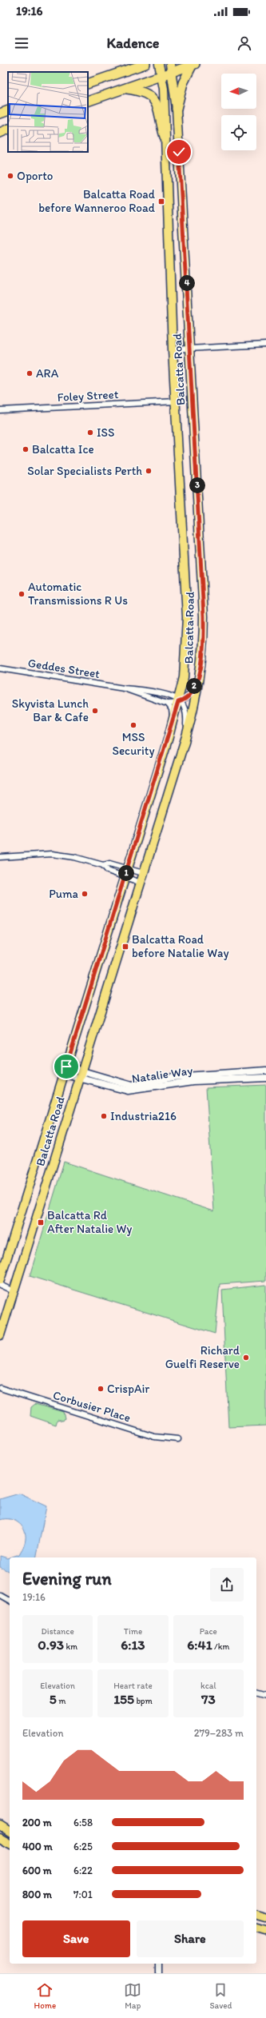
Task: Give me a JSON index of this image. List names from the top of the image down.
{
  "streets": {
    "main road": ["Balcatta Road"],
    "street": [
      "Foley Street",
      "Geddes Street",
      "Natalie Way",
      "Corbusier Place"
    ]
  },
  "crossings": [
    ["Balcatta Road", "Foley Street"],
    ["Balcatta Road", "Geddes Street"],
    ["Balcatta Road", "Natalie Way"]
  ],
  "places": {
    "other": [
      "Oporto",
      "ARA",
      "ISS",
      "Balcatta Ice",
      "Solar Specialists Perth",
      "Automatic Transmissions R Us",
      "Skyvista Lunch Bar & Cafe",
      "MSS Security",
      "Puma",
      "Industria216",
      "Richard Guelfi Reserve",
      "CrispAir"
    ],
    "transit": ["Balcatta Road before Wanneroo Road", "Balcatta Road before Natalie Way", "Balcatta Rd After Natalie Wy"]
  },
  "north": "left",
  "page": {
    "status": "19:16",
    "header": "Kadence",
    "pins": [
      "4",
      "3",
      "2",
      "1"
    ],
    "heading": ["Evening run", "19:16"],
    "stats": [
      ["Distance", "0.93 km"],
      ["Time", "6:13"],
      ["Pace", "6:41 /km"],
      ["Elevation", "5 m"],
      ["Heart rate", "155 bpm"],
      ["kcal", "73"]
    ],
    "chart": ["Elevation", "279–283 m"],
    "list": [
      {
        "name": "200 m",
        "note": "6:58"
      },
      {
        "name": "400 m",
        "note": "6:25"
      },
      {
        "name": "600 m",
        "note": "6:22"
      },
      {
        "name": "800 m",
        "note": "7:01"
      }
    ],
    "buttons": ["Save", "Share"],
    "tabs": ["Home", "Map", "Saved"]
  }
}
